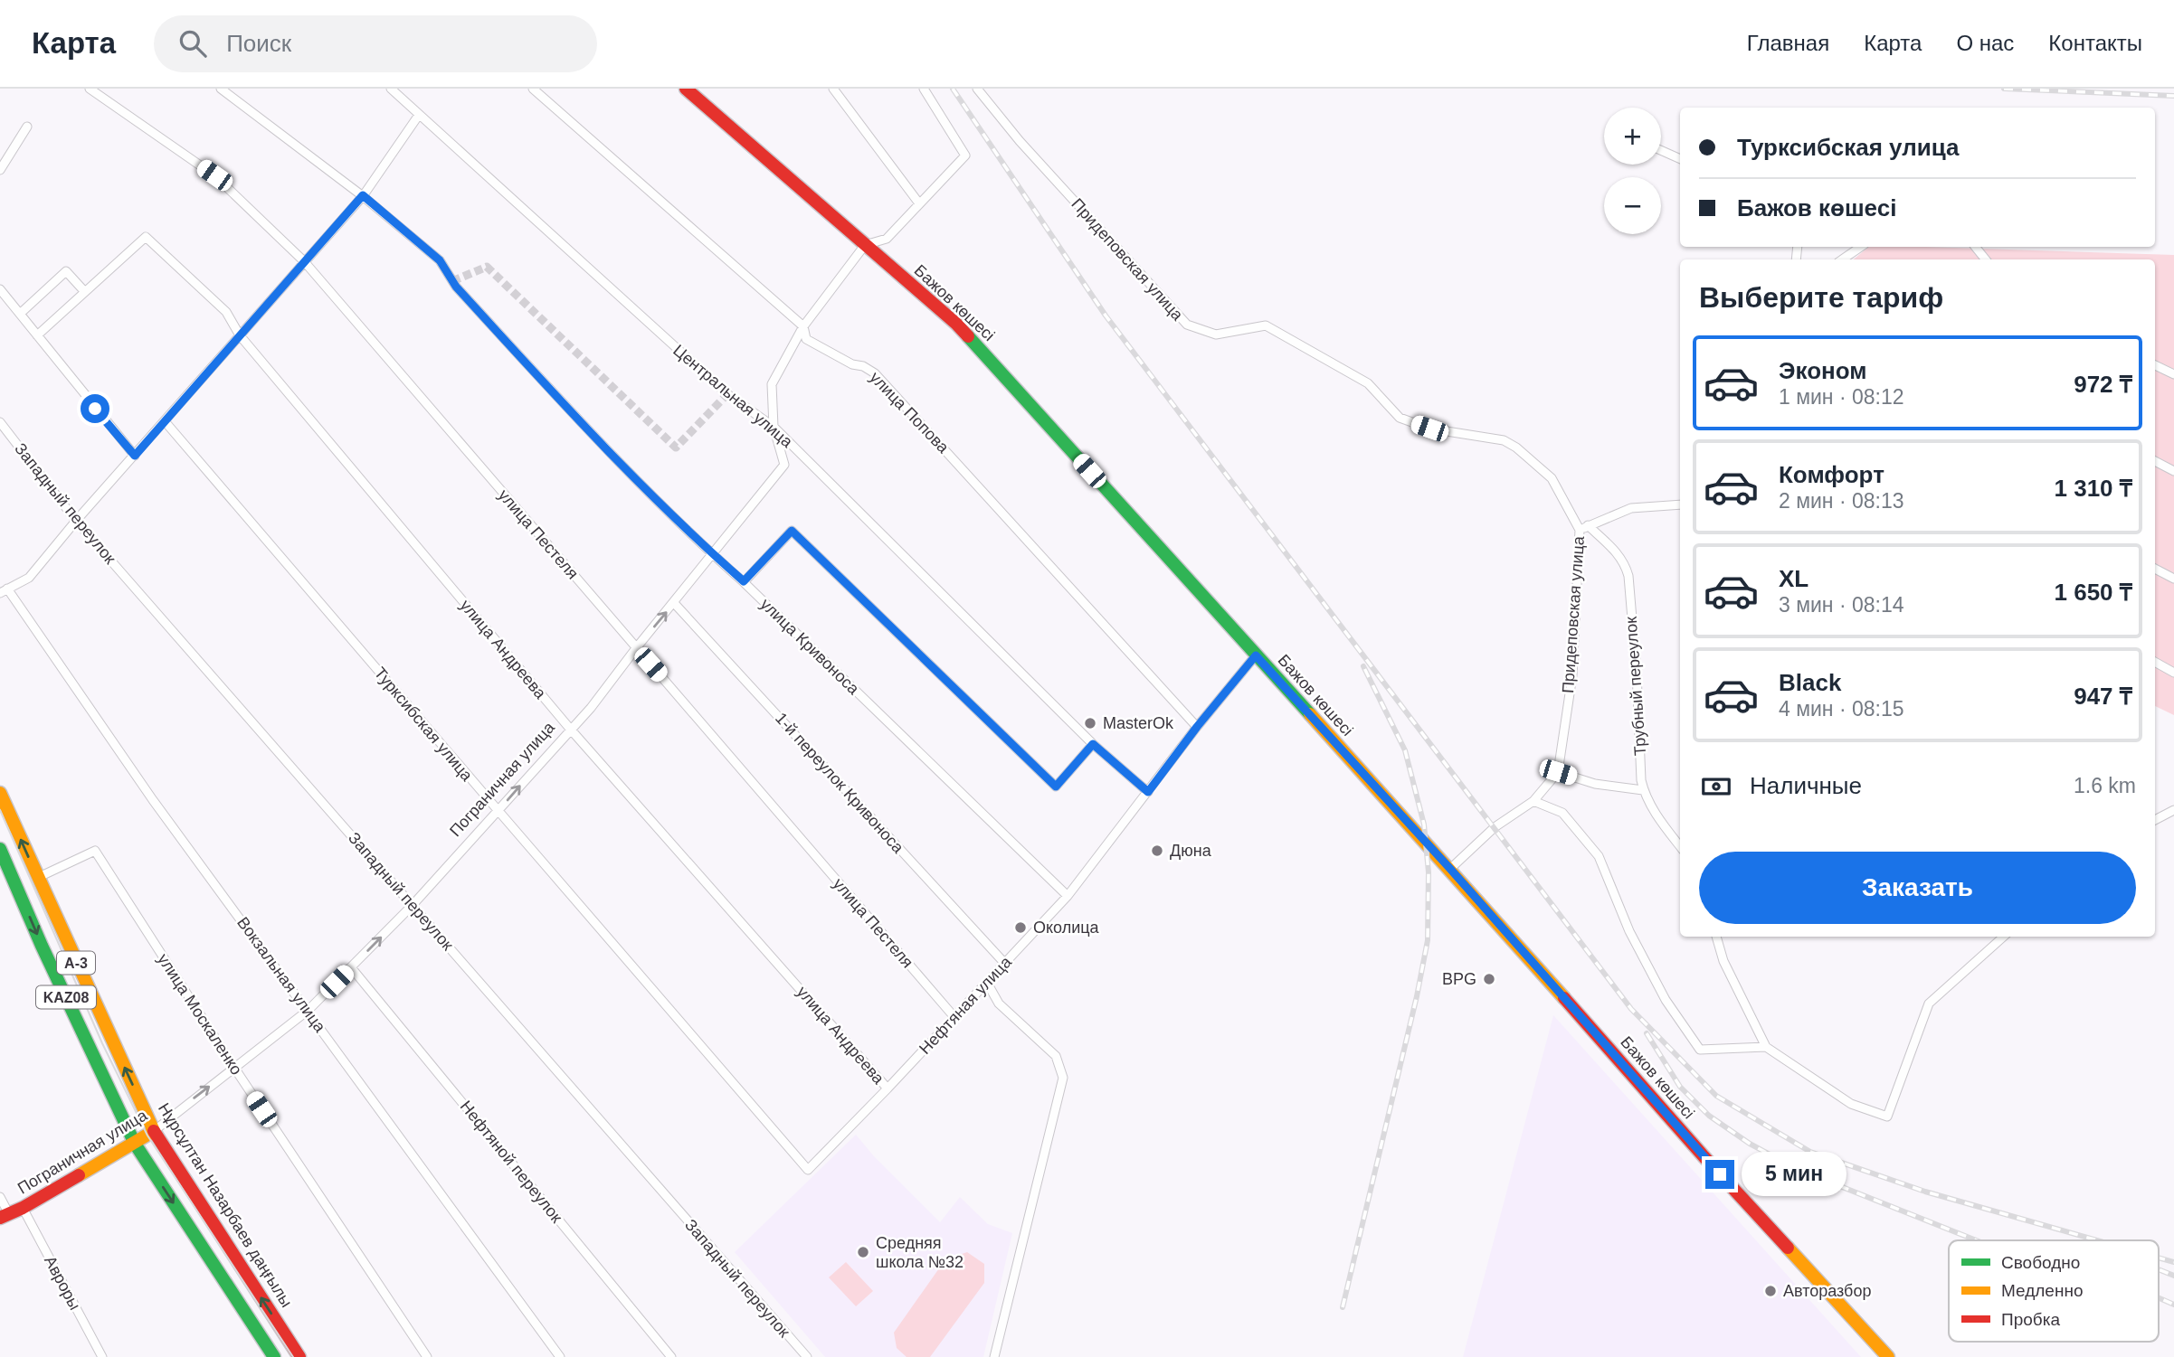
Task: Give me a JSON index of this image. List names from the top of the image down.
{
  "streets": {
    "main road": [
      "Бажов көшесі",
      "Пограничная улица",
      "А-3",
      "KAZ08",
      "Нұрсұлтан Назарбаев даңғылы"
    ],
    "street": [
      "Придеповская улица",
      "Центральная улица",
      "улица Попова",
      "Западный переулок",
      "улица Пестеля",
      "улица Кривоноса",
      "улица Андреева",
      "Трубный переулок",
      "Турксибская улица",
      "1-й переулок Кривоноса",
      "Вокзальная улица",
      "Нефтяная улица",
      "улица Москаленко",
      "Нефтяной переулок",
      "Авроры"
    ]
  },
  "crossings": [
    ["Придеповская улица", "Трубный переулок"],
    ["Бажов көшесі", "Пограничная улица"],
    ["Бажов көшесі", "Нефтяная улица"],
    ["Центральная улица", "Пограничная улица"],
    ["Центральная улица", "Нефтяная улица"],
    ["улица Попова", "Пограничная улица"],
    ["улица Попова", "Нефтяная улица"],
    ["Западный переулок", "Пограничная улица"],
    ["улица Пестеля", "Пограничная улица"],
    ["улица Пестеля", "Нефтяная улица"],
    ["улица Кривоноса", "Пограничная улица"],
    ["улица Кривоноса", "Нефтяная улица"],
    ["улица Андреева", "Пограничная улица"],
    ["улица Андреева", "Нефтяная улица"],
    ["Турксибская улица", "Пограничная улица"],
    ["Турксибская улица", "Нефтяная улица"],
    ["Пограничная улица", "1-й переулок Кривоноса"],
    ["Пограничная улица", "Вокзальная улица"],
    ["Пограничная улица", "KAZ08"],
    ["Пограничная улица", "улица Москаленко"],
    ["Пограничная улица", "Нефтяной переулок"],
    ["Пограничная улица", "Нұрсұлтан Назарбаев даңғылы"],
    ["Пограничная улица", "Авроры"],
    ["1-й переулок Кривоноса", "Нефтяная улица"],
    ["улица Москаленко", "Нұрсұлтан Назарбаев даңғылы"]
  ],
  "places": [
    "MasterOk",
    "Дюна",
    "Околица",
    "BPG",
    "Средняя школа №32",
    "Авторазбор"
  ],
  "legend": ["Свободно", "Медленно", "Пробка"],
  "page": {
    "header": "Карта",
    "search": "Поиск",
    "nav": [
      "Главная",
      "Карта",
      "О нас",
      "Контакты"
    ],
    "map_buttons": ["+", "−"],
    "banner": ["Турксибская улица", "Бажов көшесі"],
    "heading": "Выберите тариф",
    "list": [
      {
        "name": "Эконом",
        "note": "1 мин · 08:12",
        "value": "972 ₸"
      },
      {
        "name": "Комфорт",
        "note": "2 мин · 08:13",
        "value": "1 310 ₸"
      },
      {
        "name": "XL",
        "note": "3 мин · 08:14",
        "value": "1 650 ₸"
      },
      {
        "name": "Black",
        "note": "4 мин · 08:15",
        "value": "947 ₸"
      }
    ],
    "pay": ["Наличные", "1.6 km"],
    "buttons": "Заказать",
    "bubble": "5 мин"
  }
}
